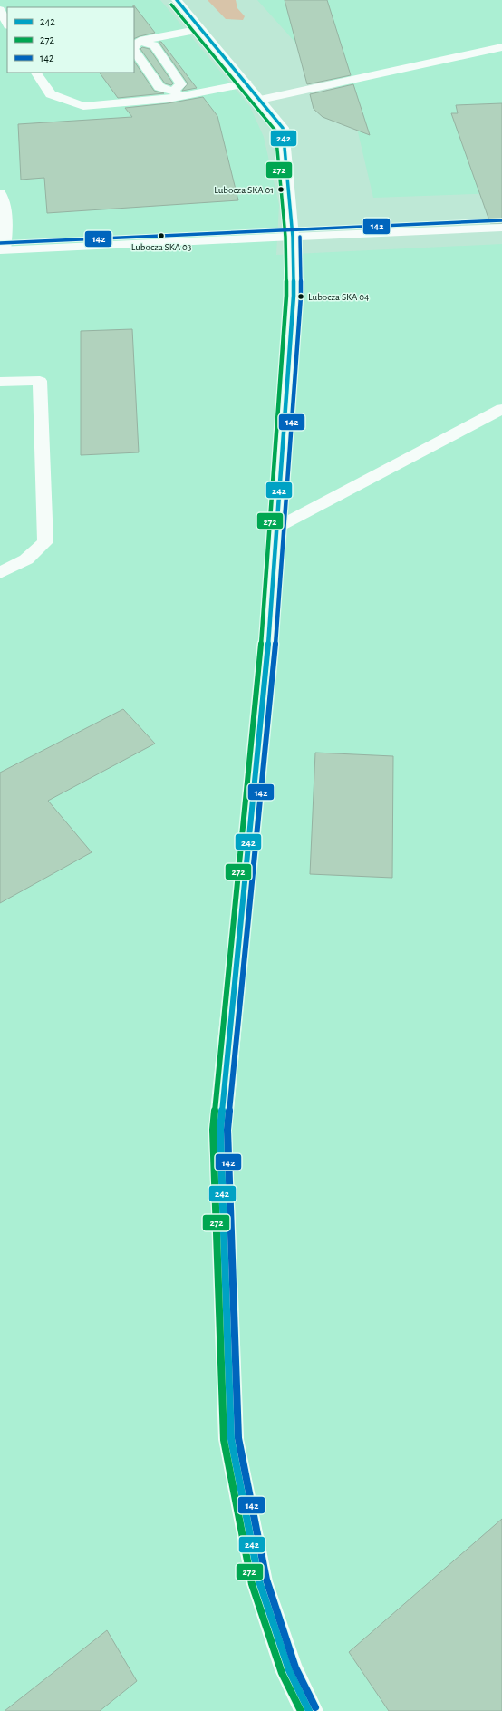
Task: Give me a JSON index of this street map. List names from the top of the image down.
{
  "places": ["Lubocza SKA 01", "Lubocza SKA 03", "Lubocza SKA 04"],
  "lines": ["transit line 242", "transit line 272", "transit line 142"],
  "legend": ["242", "272", "142"]
}
